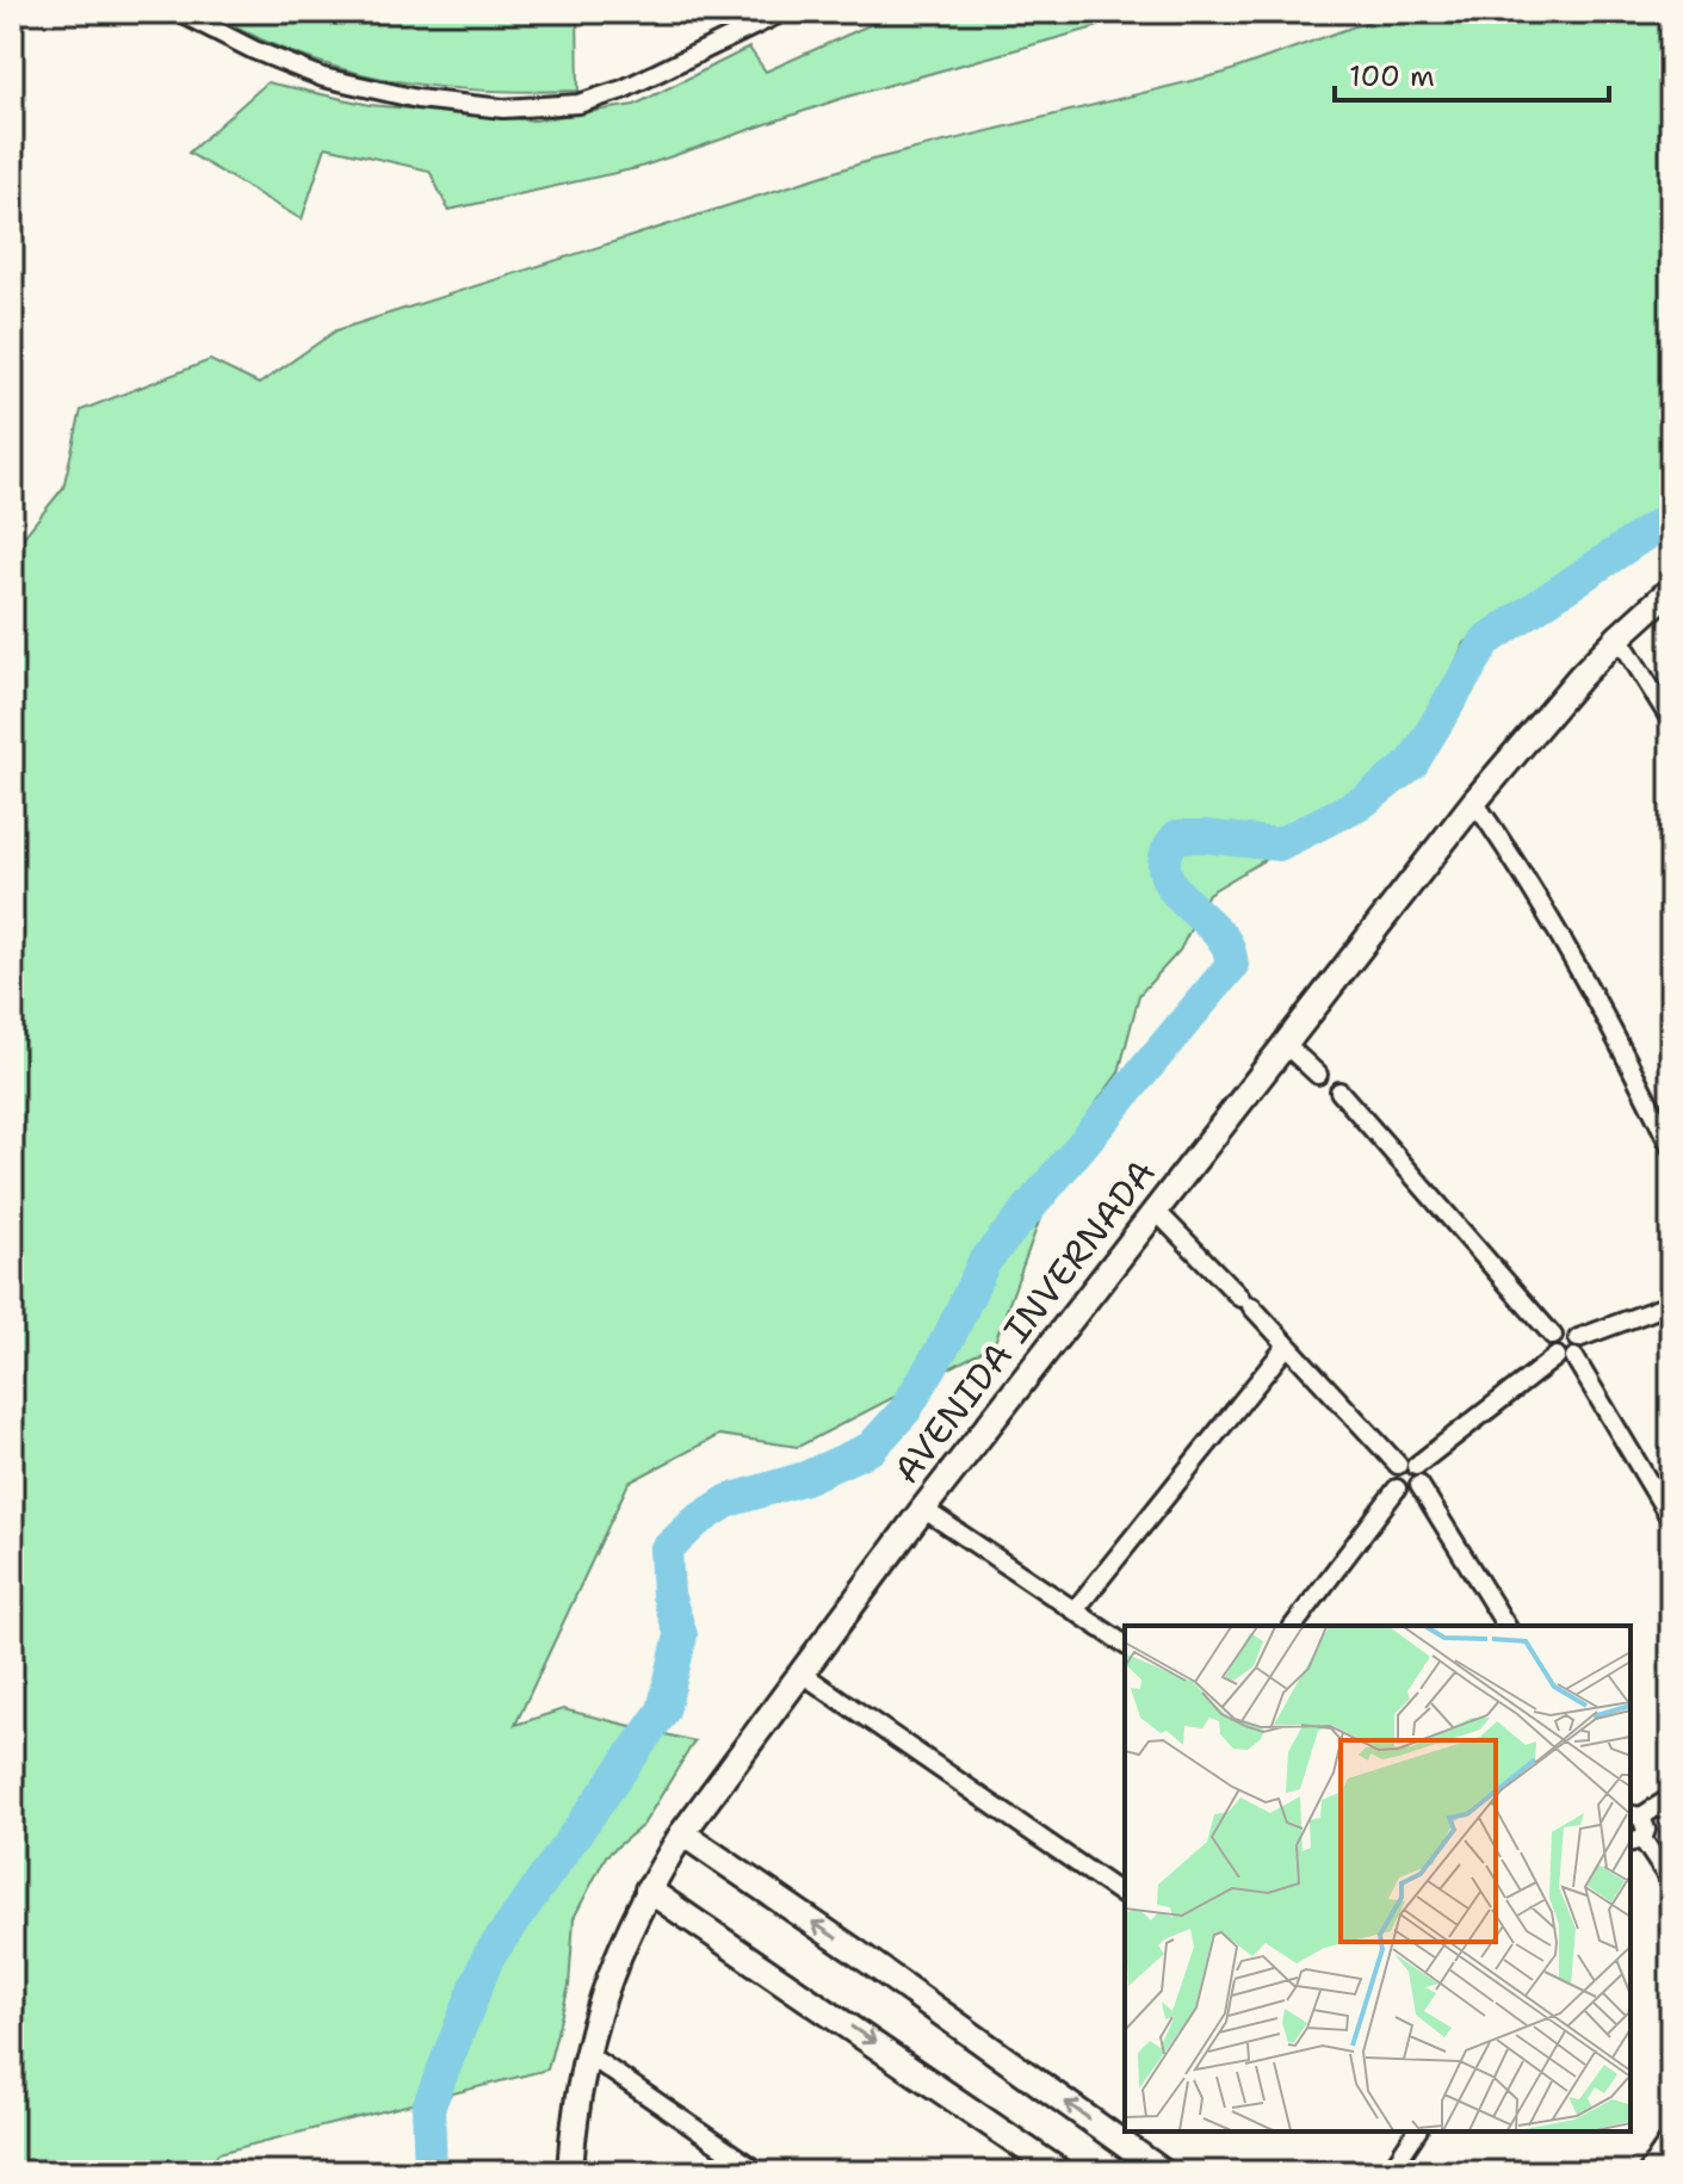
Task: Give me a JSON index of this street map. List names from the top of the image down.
{
  "streets": {
    "main road": ["AVENIDA INVERNADA"]
  },
  "scale_bar": "100 m"
}
